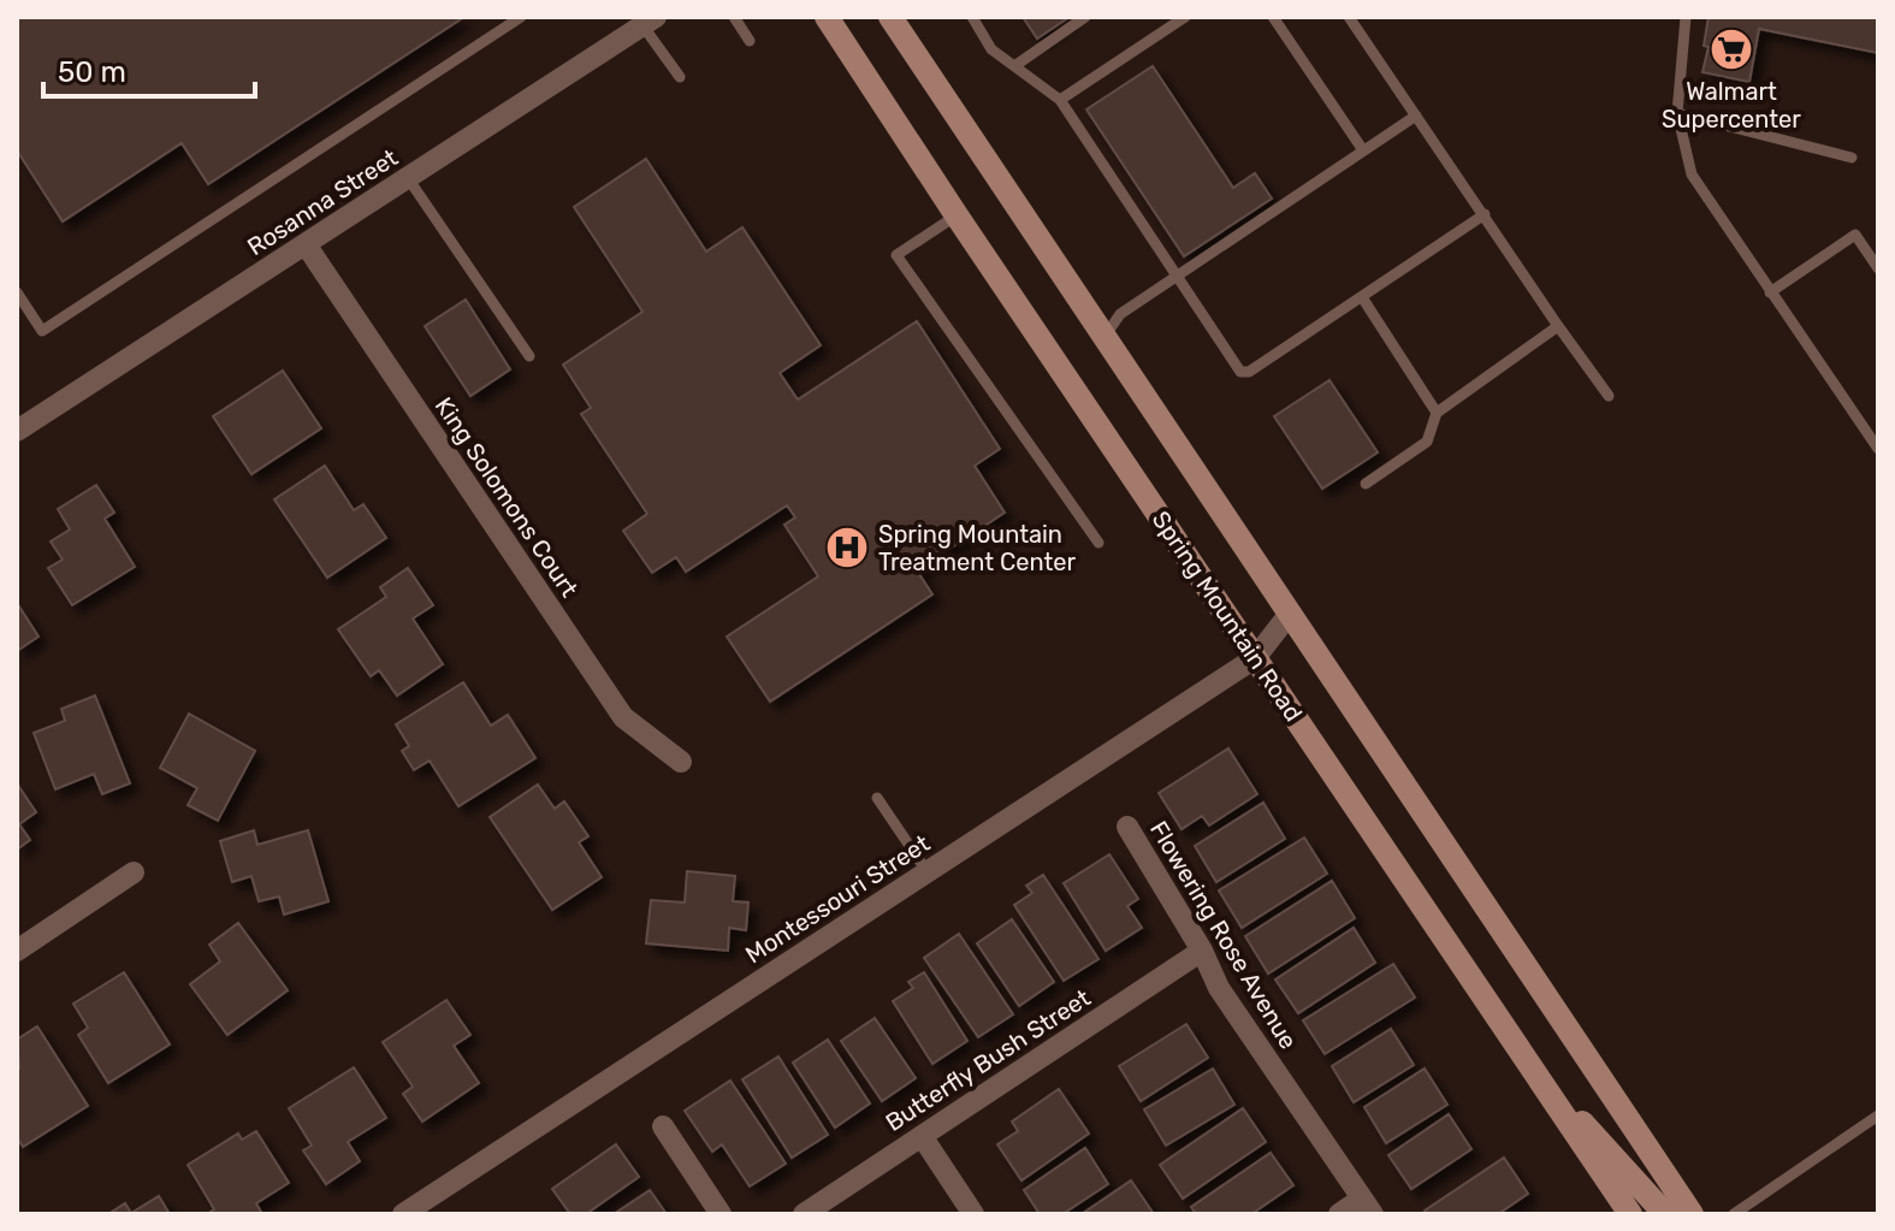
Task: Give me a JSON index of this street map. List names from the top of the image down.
{
  "streets": {
    "main road": ["Spring Mountain Road"],
    "street": [
      "Rosanna Street",
      "King Solomons Court",
      "Montessouri Street",
      "Flowering Rose Avenue",
      "Butterfly Bush Street"
    ]
  },
  "crossings": [
    ["Rosanna Street", "King Solomons Court"],
    ["Spring Mountain Road", "Montessouri Street"],
    ["Flowering Rose Avenue", "Butterfly Bush Street"]
  ],
  "places": {
    "supermarket": ["Walmart Supercenter"],
    "hospital": ["Spring Mountain Treatment Center"]
  },
  "scale_bar": "50 m"
}
